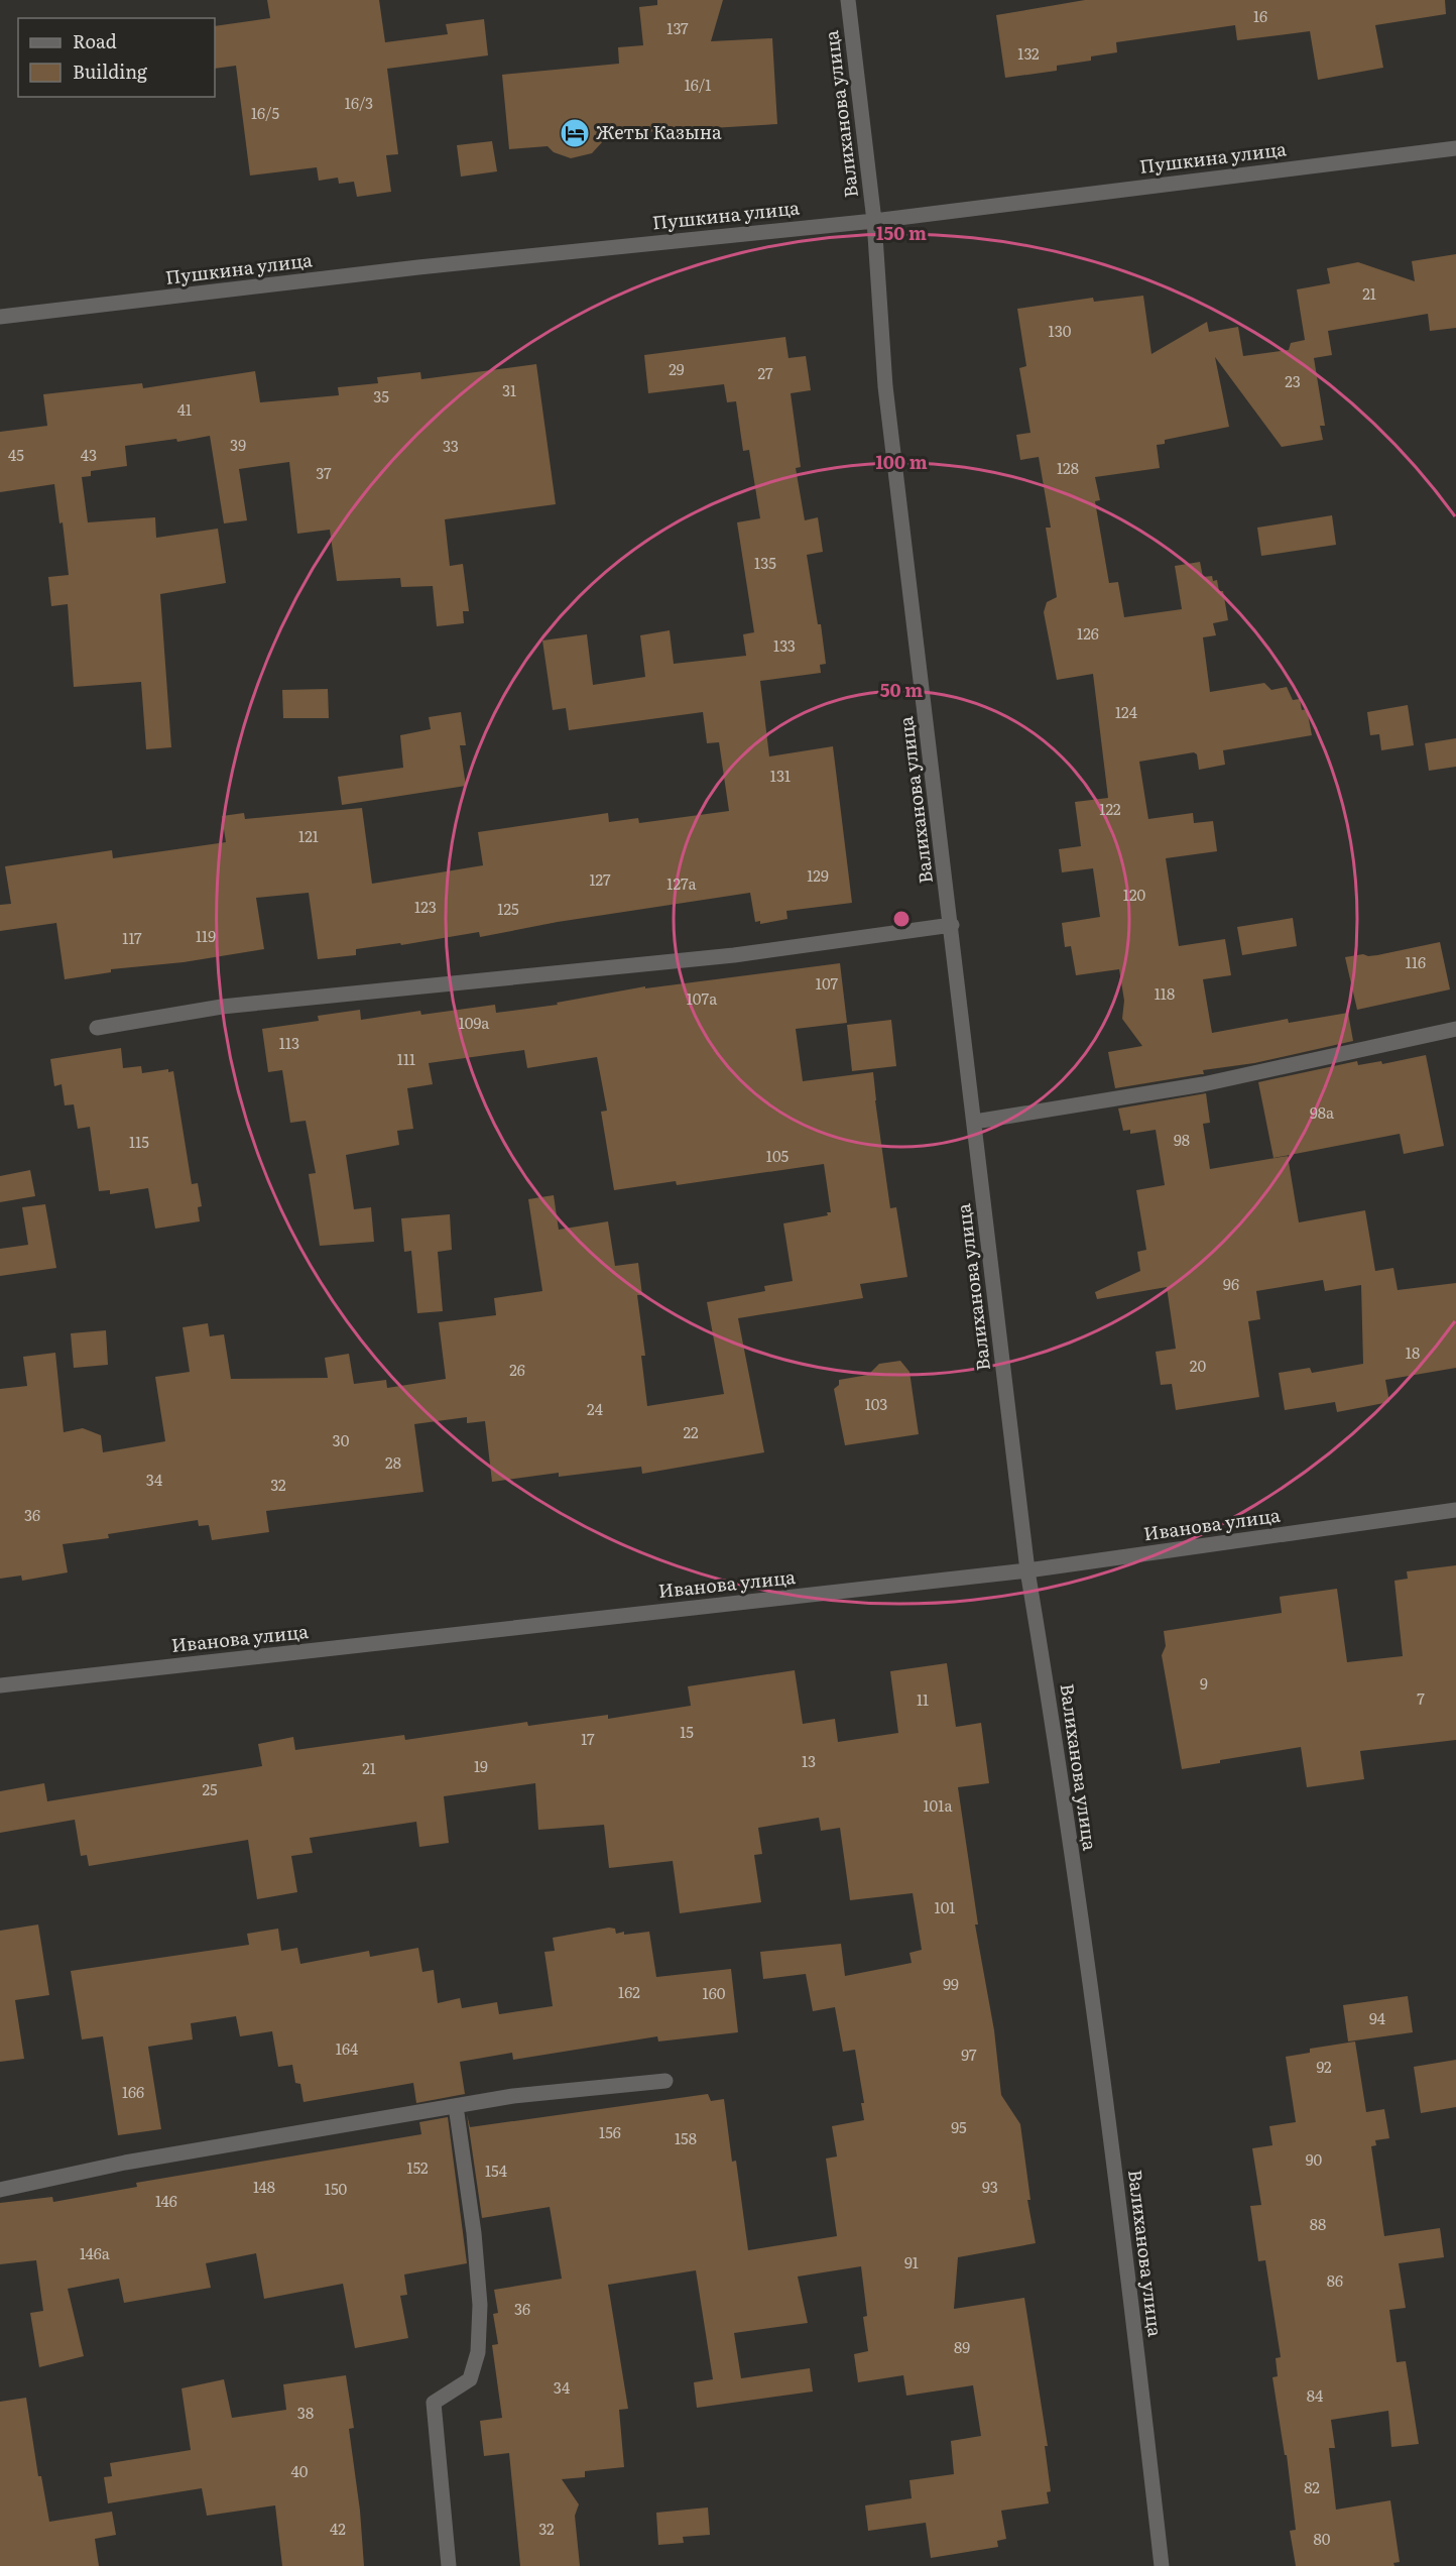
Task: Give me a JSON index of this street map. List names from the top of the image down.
{
  "streets": {
    "street": ["Валиханова улица", "Пушкина улица", "Иванова улица"]
  },
  "crossings": [
    ["Валиханова улица", "Пушкина улица"],
    ["Валиханова улица", "Иванова улица"]
  ],
  "places": {
    "hotel": ["Жеты Казына"]
  },
  "house_numbers": [
    "16",
    "137",
    "132",
    "16/1",
    "16/3",
    "16/5",
    "21",
    "130",
    "29",
    "27",
    "23",
    "31",
    "35",
    "41",
    "39",
    "33",
    "45",
    "43",
    "128",
    "37",
    "135",
    "126",
    "133",
    "124",
    "131",
    "122",
    "121",
    "129",
    "127",
    "127а",
    "120",
    "123",
    "125",
    "119",
    "117",
    "116",
    "107",
    "118",
    "107а",
    "109а",
    "113",
    "111",
    "98а",
    "98",
    "115",
    "105",
    "96",
    "18",
    "20",
    "26",
    "103",
    "24",
    "22",
    "30",
    "28",
    "34",
    "32",
    "36",
    "9",
    "7",
    "11",
    "15",
    "17",
    "13",
    "19",
    "21",
    "25",
    "101а",
    "101",
    "99",
    "162",
    "160",
    "94",
    "164",
    "97",
    "92",
    "166",
    "95",
    "156",
    "158",
    "90",
    "152",
    "154",
    "148",
    "93",
    "150",
    "146",
    "88",
    "146а",
    "91",
    "86",
    "36",
    "89",
    "34",
    "84",
    "38",
    "40",
    "82",
    "42",
    "32",
    "80"
  ],
  "legend": ["Road", "Building"],
  "rings": ["150 m", "100 m", "50 m"]
}
